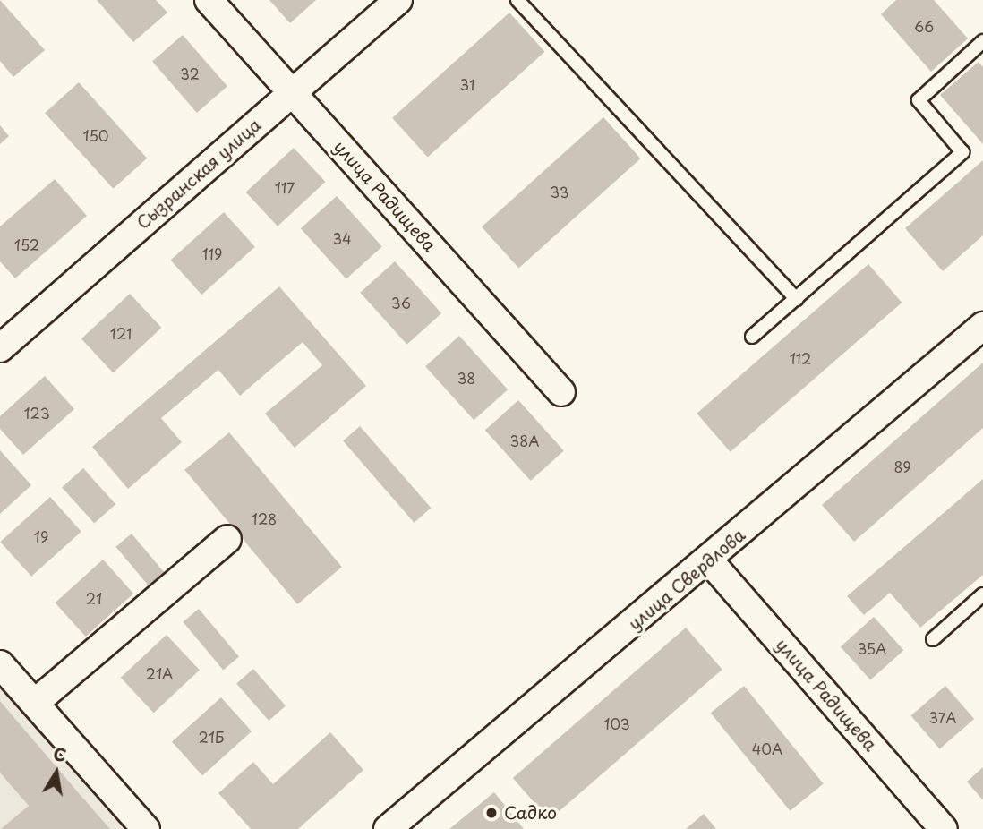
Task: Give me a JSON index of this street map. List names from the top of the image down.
{
  "streets": {
    "street": ["Сызранская улица", "улица Радищева", "улица Свердлова"]
  },
  "crossings": [
    ["Сызранская улица", "улица Радищева"],
    ["улица Радищева", "улица Свердлова"]
  ],
  "places": ["Садко"],
  "house_numbers": [
    "66",
    "32",
    "31",
    "150",
    "117",
    "33",
    "34",
    "152",
    "119",
    "36",
    "121",
    "112",
    "38",
    "123",
    "38А",
    "89",
    "128",
    "19",
    "21",
    "35А",
    "21А",
    "37А",
    "103",
    "21Б",
    "40А"
  ],
  "north": "top"
}
